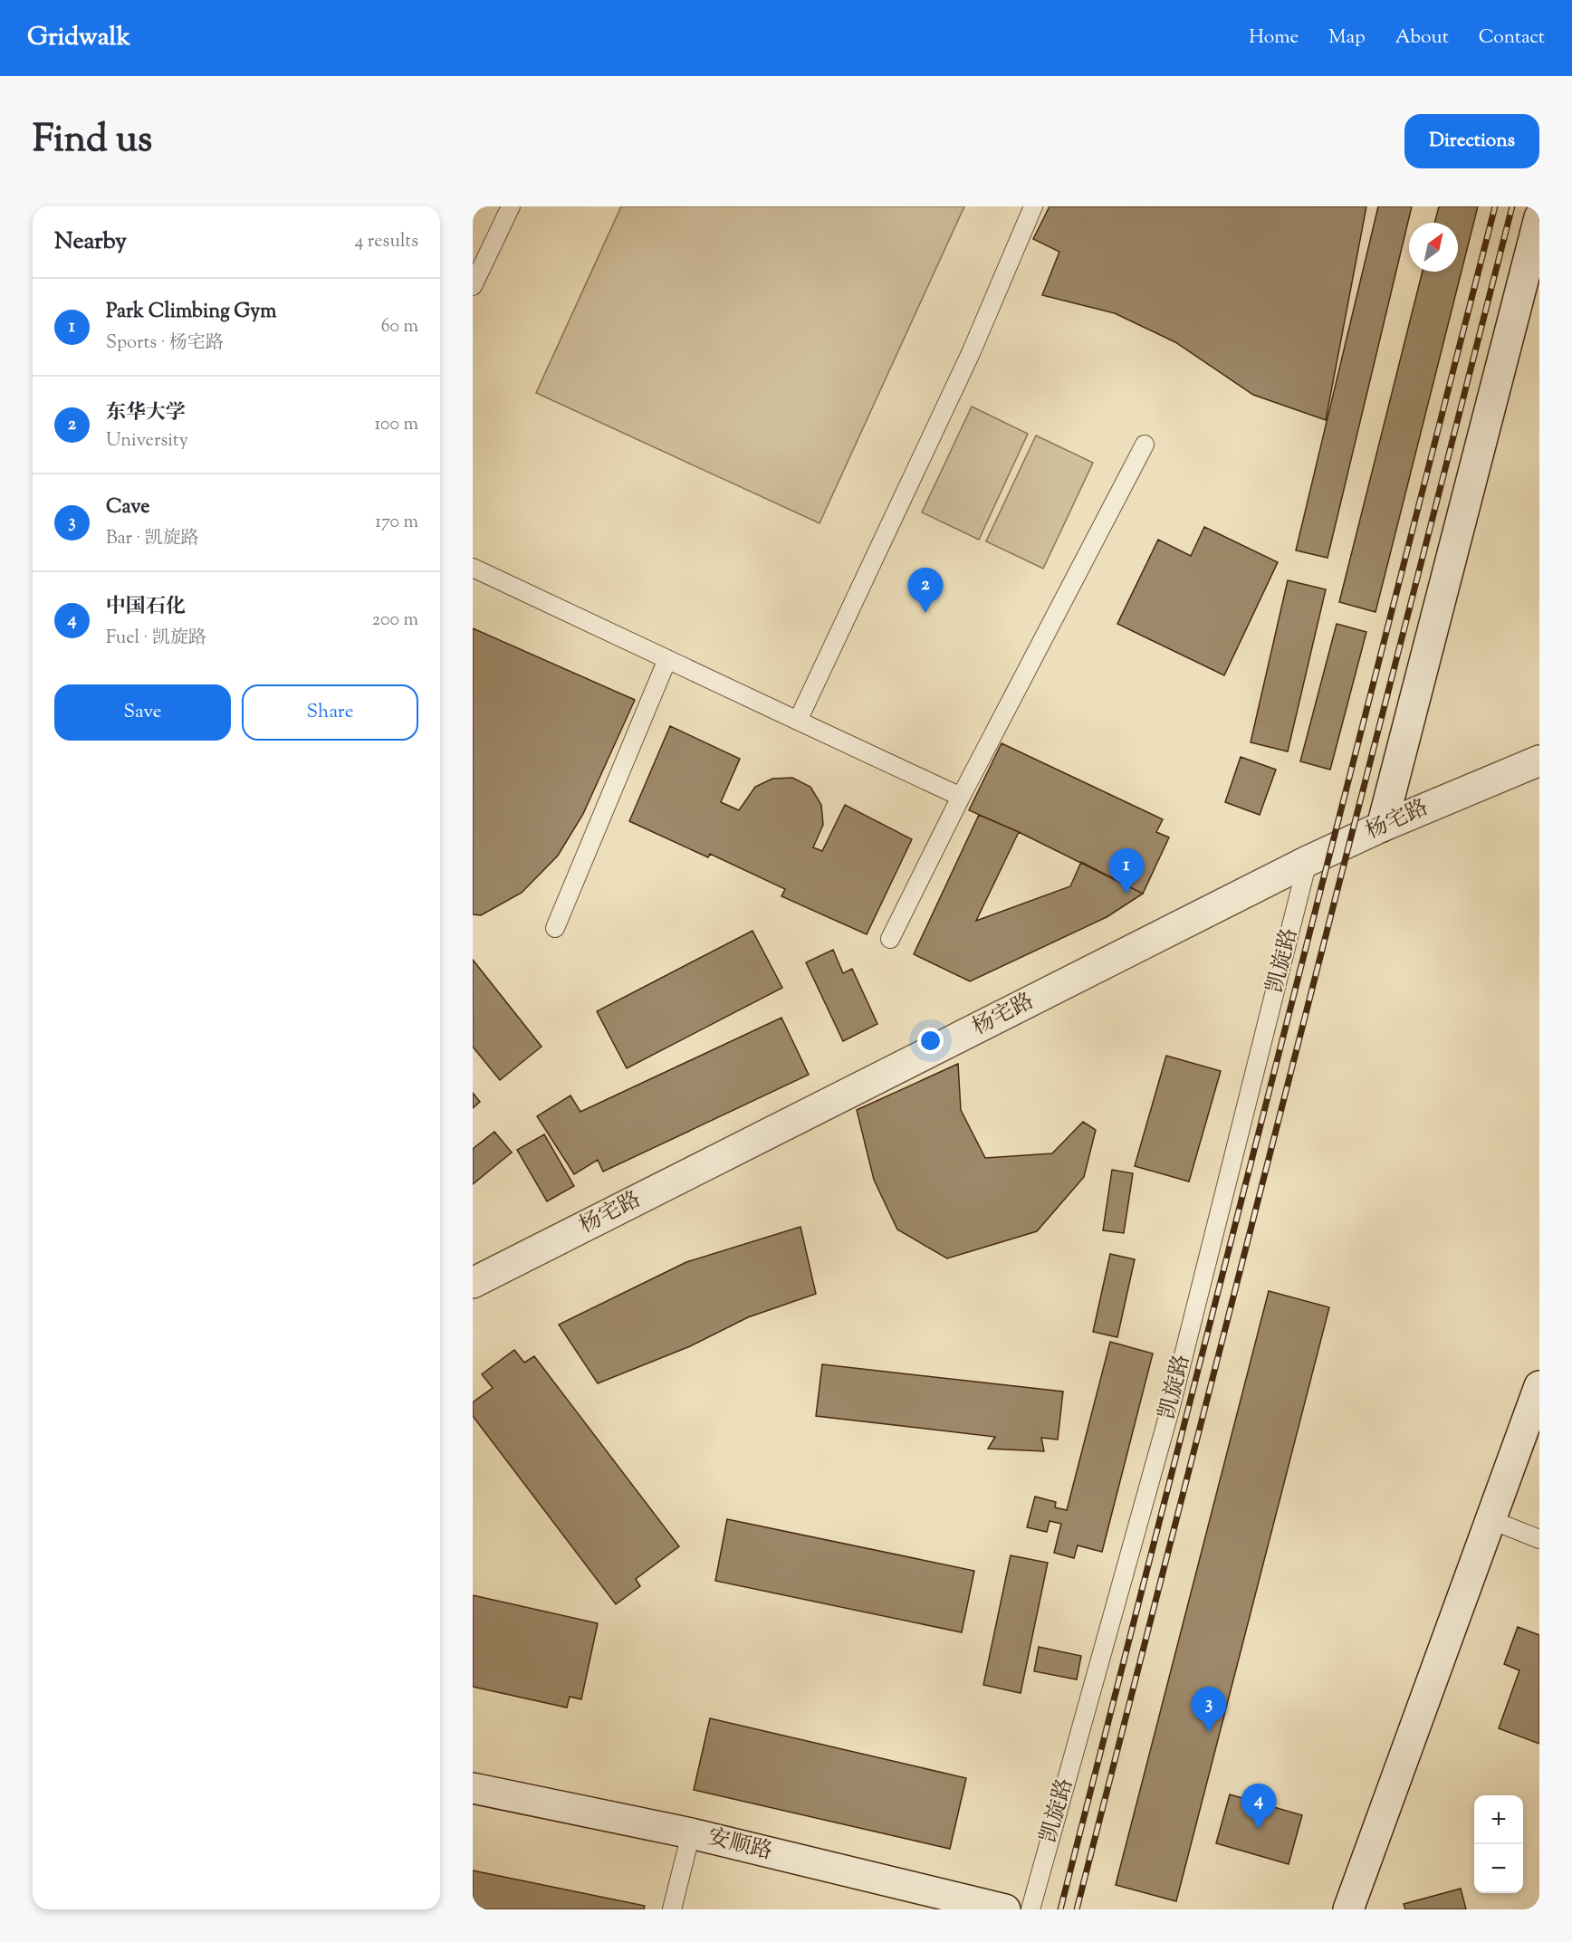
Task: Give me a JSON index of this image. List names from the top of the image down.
{
  "streets": {
    "street": ["杨宅路", "安顺路"],
    "lane": ["凯旋路"]
  },
  "crossings": [
    ["杨宅路", "凯旋路"]
  ],
  "north": "top right",
  "page": {
    "header": "Gridwalk",
    "nav": [
      "Home",
      "Map",
      "About",
      "Contact"
    ],
    "title": "Find us",
    "buttons": [
      "Directions",
      ["Save", "Share"]
    ],
    "heading": ["Nearby", "4 results"],
    "list": [
      {
        "mark": "1",
        "name": "Park Climbing Gym",
        "note": "Sports · 杨宅路",
        "value": "60 m"
      },
      {
        "mark": "2",
        "name": "东华大学",
        "note": "University",
        "value": "100 m"
      },
      {
        "mark": "3",
        "name": "Cave",
        "note": "Bar · 凯旋路",
        "value": "170 m"
      },
      {
        "mark": "4",
        "name": "中国石化",
        "note": "Fuel · 凯旋路",
        "value": "200 m"
      }
    ],
    "pins": [
      "2",
      "1",
      "3",
      "4"
    ],
    "map_buttons": ["+", "−"]
  }
}
